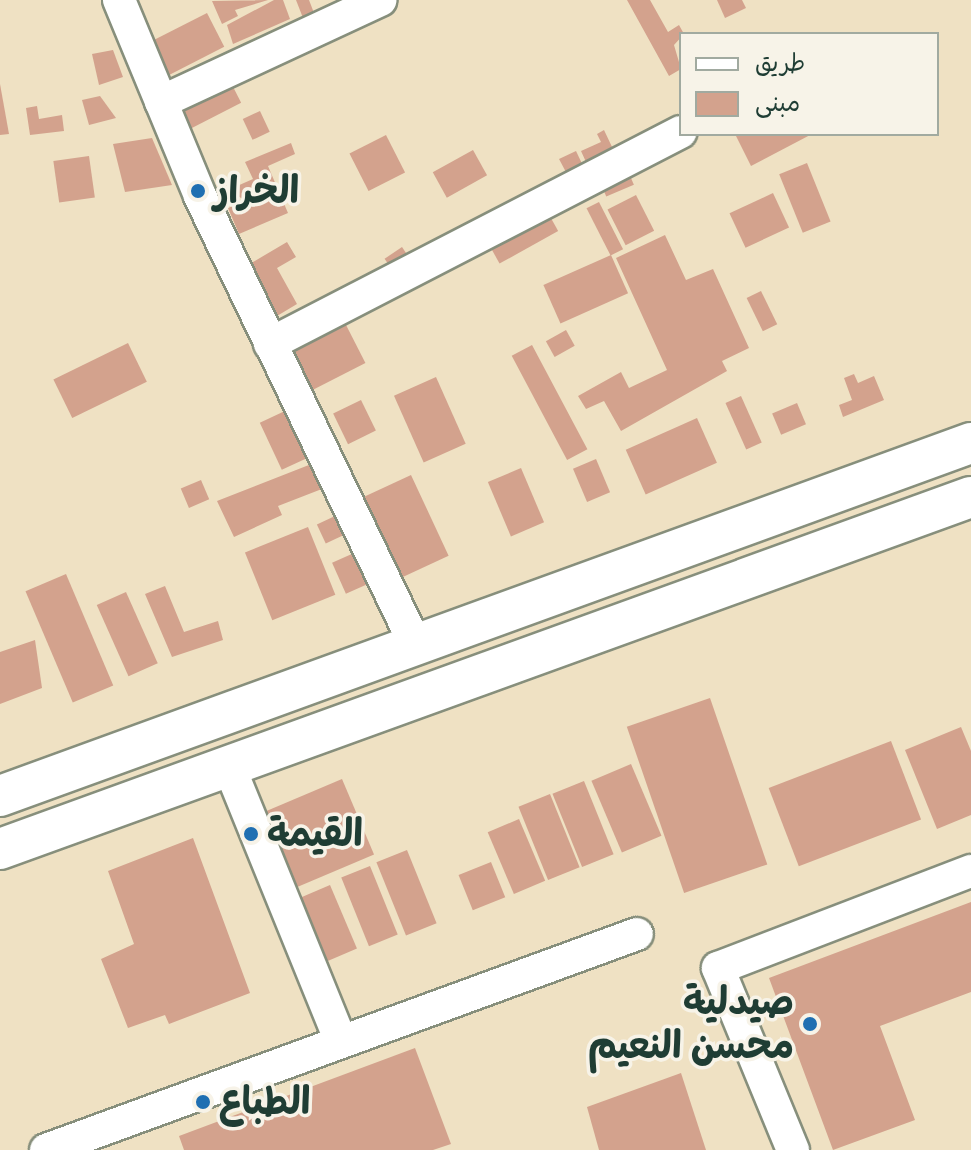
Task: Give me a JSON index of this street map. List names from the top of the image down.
{
  "places": [
    "الخراز",
    "القيمة",
    "صيدلية محسن النعيم",
    "الطباع"
  ],
  "legend": ["طريق", "مبنى"]
}
